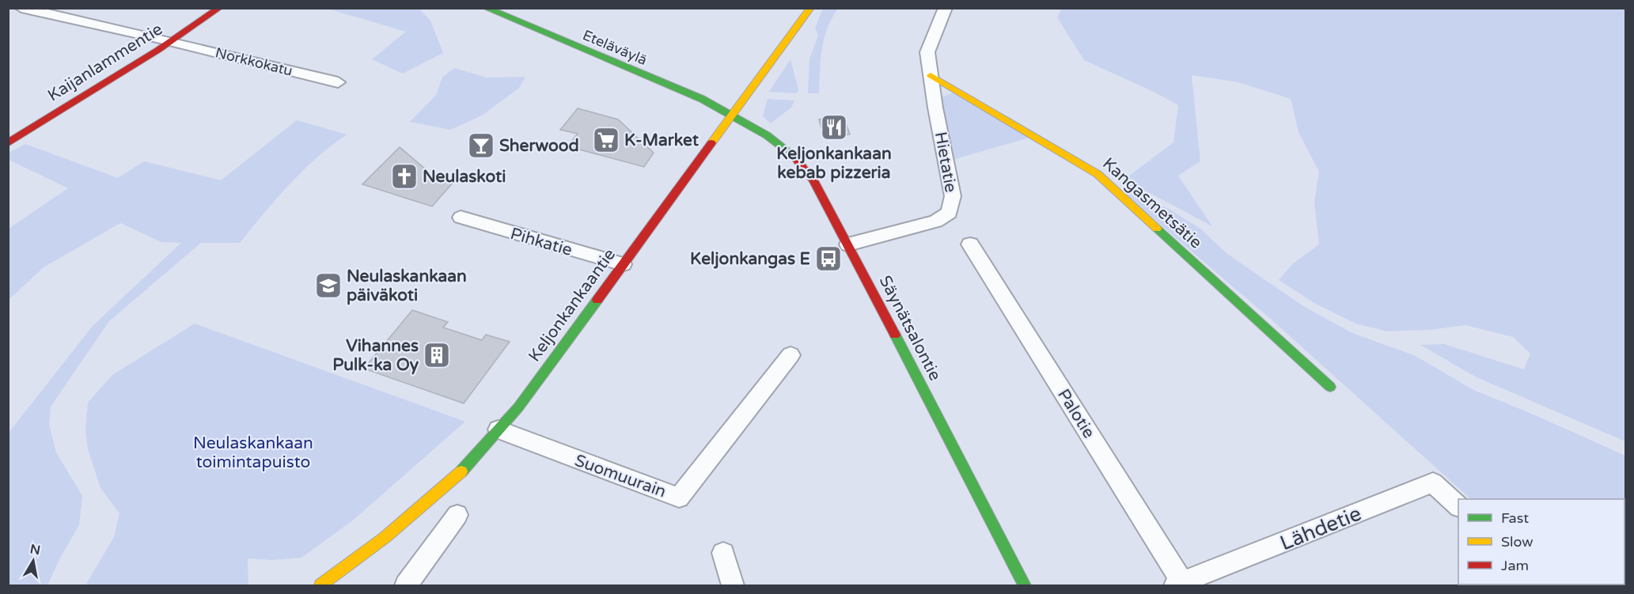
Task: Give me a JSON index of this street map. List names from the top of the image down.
{
  "streets": {
    "main road": [
      "Eteläväylä",
      "Kaijanlammentie",
      "Kangasmetsätie",
      "Keljonkankaantie",
      "Säynätsalontie"
    ],
    "street": [
      "Norkkokatu",
      "Hietatie",
      "Pihkatie",
      "Palotie",
      "Suomuurain",
      "Lähdetie"
    ]
  },
  "crossings": [
    ["Eteläväylä", "Keljonkankaantie"],
    ["Eteläväylä", "Säynätsalontie"],
    ["Norkkokatu", "Kaijanlammentie"],
    ["Hietatie", "Kangasmetsätie"],
    ["Hietatie", "Säynätsalontie"],
    ["Pihkatie", "Keljonkankaantie"],
    ["Keljonkankaantie", "Säynätsalontie"],
    ["Keljonkankaantie", "Suomuurain"],
    ["Palotie", "Lähdetie"]
  ],
  "parks": ["Neulaskankaan toimintapuisto"],
  "places": {
    "restaurant": ["Keljonkankaan kebab pizzeria"],
    "supermarket": ["K-Market"],
    "bar": ["Sherwood"],
    "church": ["Neulaskoti"],
    "bus stop": ["Keljonkangas E"],
    "school or university": ["Neulaskankaan päiväkoti"],
    "building": ["Vihannes Pulk-ka Oy"]
  },
  "legend": ["Fast", "Slow", "Jam"],
  "north": "top"
}
